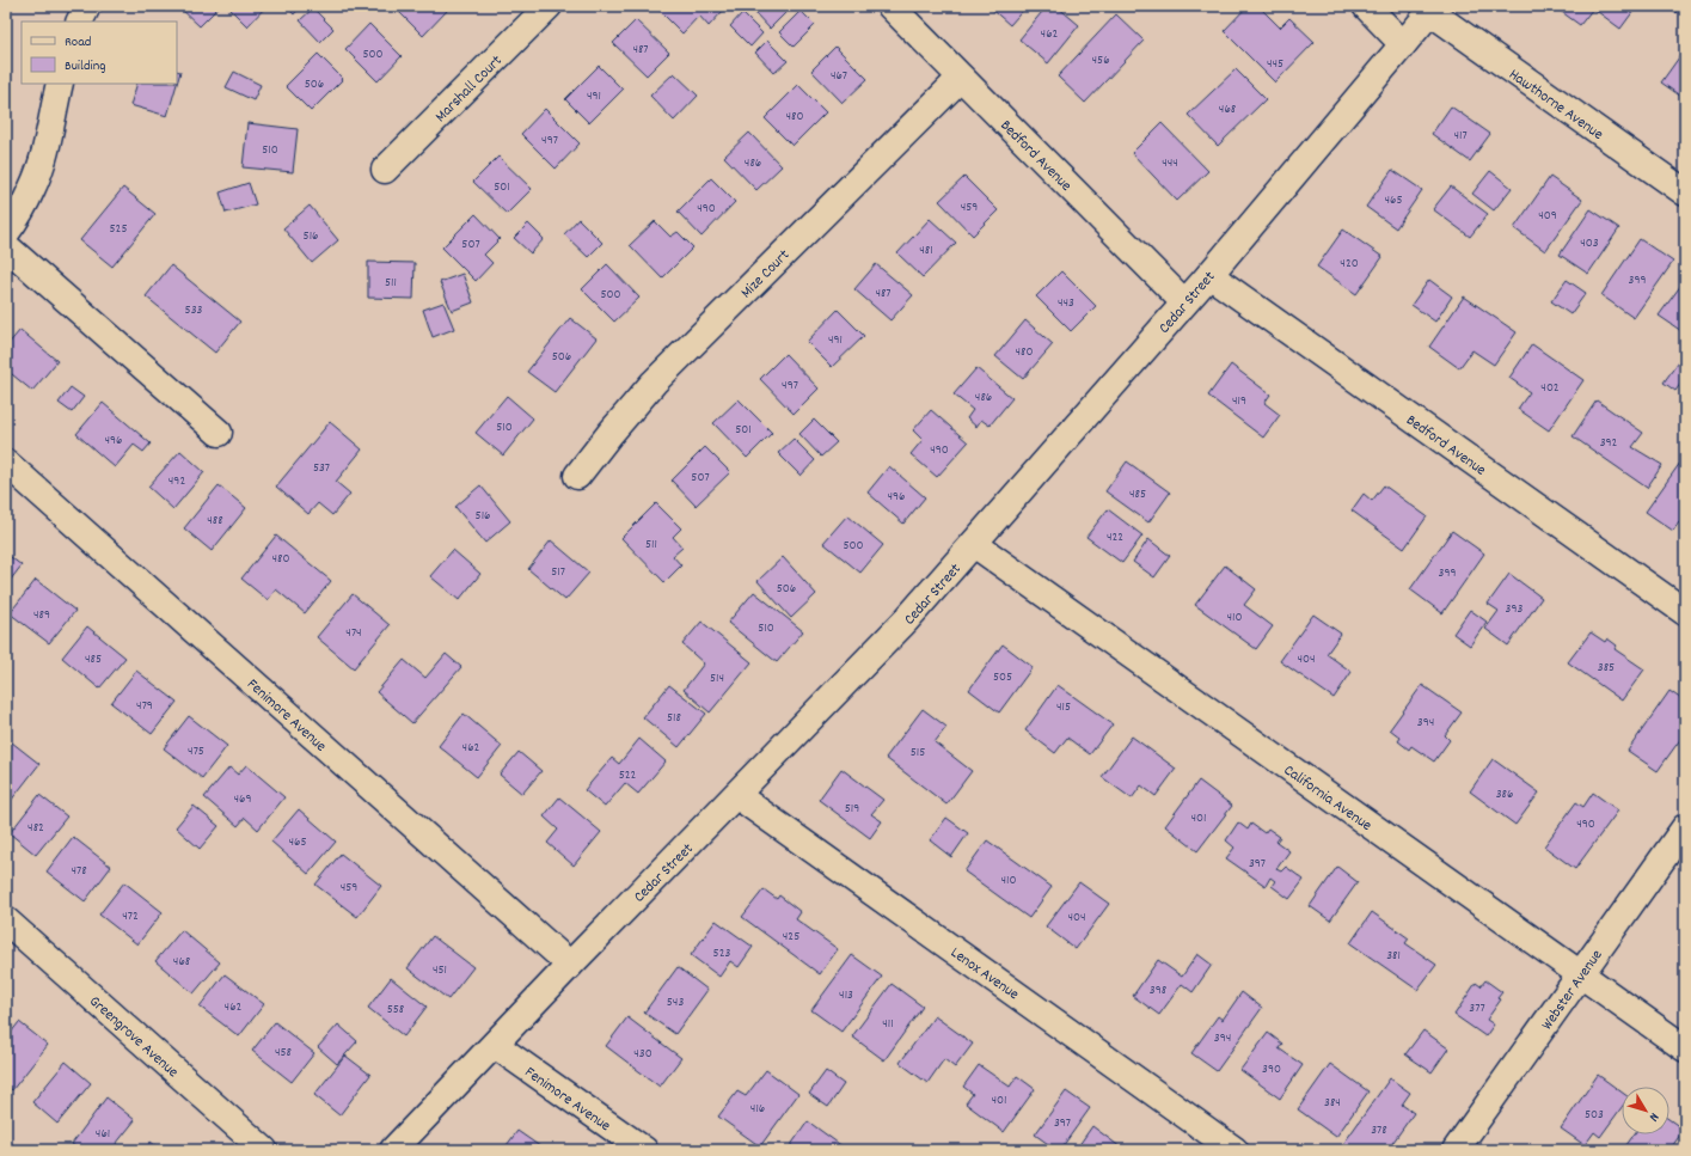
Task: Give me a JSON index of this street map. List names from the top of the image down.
{
  "streets": {
    "street": [
      "Marshall Court",
      "Hawthorne Avenue",
      "Bedford Avenue",
      "Mize Court",
      "Cedar Street",
      "Fenimore Avenue",
      "California Avenue",
      "Lenox Avenue",
      "Webster Avenue",
      "Greengrove Avenue"
    ]
  },
  "crossings": [
    ["Hawthorne Avenue", "Cedar Street"],
    ["Bedford Avenue", "Mize Court"],
    ["Bedford Avenue", "Cedar Street"],
    ["Cedar Street", "Fenimore Avenue"],
    ["Cedar Street", "California Avenue"],
    ["Cedar Street", "Lenox Avenue"],
    ["California Avenue", "Webster Avenue"]
  ],
  "house_numbers": [
    "462",
    "487",
    "500",
    "456",
    "445",
    "467",
    "506",
    "491",
    "468",
    "480",
    "417",
    "497",
    "510",
    "486",
    "444",
    "501",
    "465",
    "459",
    "490",
    "409",
    "525",
    "516",
    "403",
    "507",
    "481",
    "420",
    "399",
    "511",
    "487",
    "500",
    "443",
    "533",
    "491",
    "480",
    "506",
    "497",
    "402",
    "486",
    "419",
    "510",
    "501",
    "496",
    "392",
    "490",
    "537",
    "507",
    "492",
    "485",
    "496",
    "516",
    "488",
    "422",
    "511",
    "500",
    "480",
    "517",
    "399",
    "506",
    "393",
    "489",
    "410",
    "510",
    "474",
    "485",
    "404",
    "385",
    "505",
    "514",
    "479",
    "415",
    "518",
    "394",
    "462",
    "475",
    "515",
    "522",
    "386",
    "469",
    "519",
    "401",
    "490",
    "482",
    "465",
    "397",
    "478",
    "410",
    "459",
    "472",
    "404",
    "425",
    "523",
    "381",
    "468",
    "451",
    "398",
    "413",
    "543",
    "462",
    "377",
    "558",
    "411",
    "394",
    "458",
    "430",
    "390",
    "401",
    "384",
    "416",
    "503",
    "397",
    "378",
    "461"
  ],
  "legend": ["Road", "Building"],
  "north": "bottom right"
}
